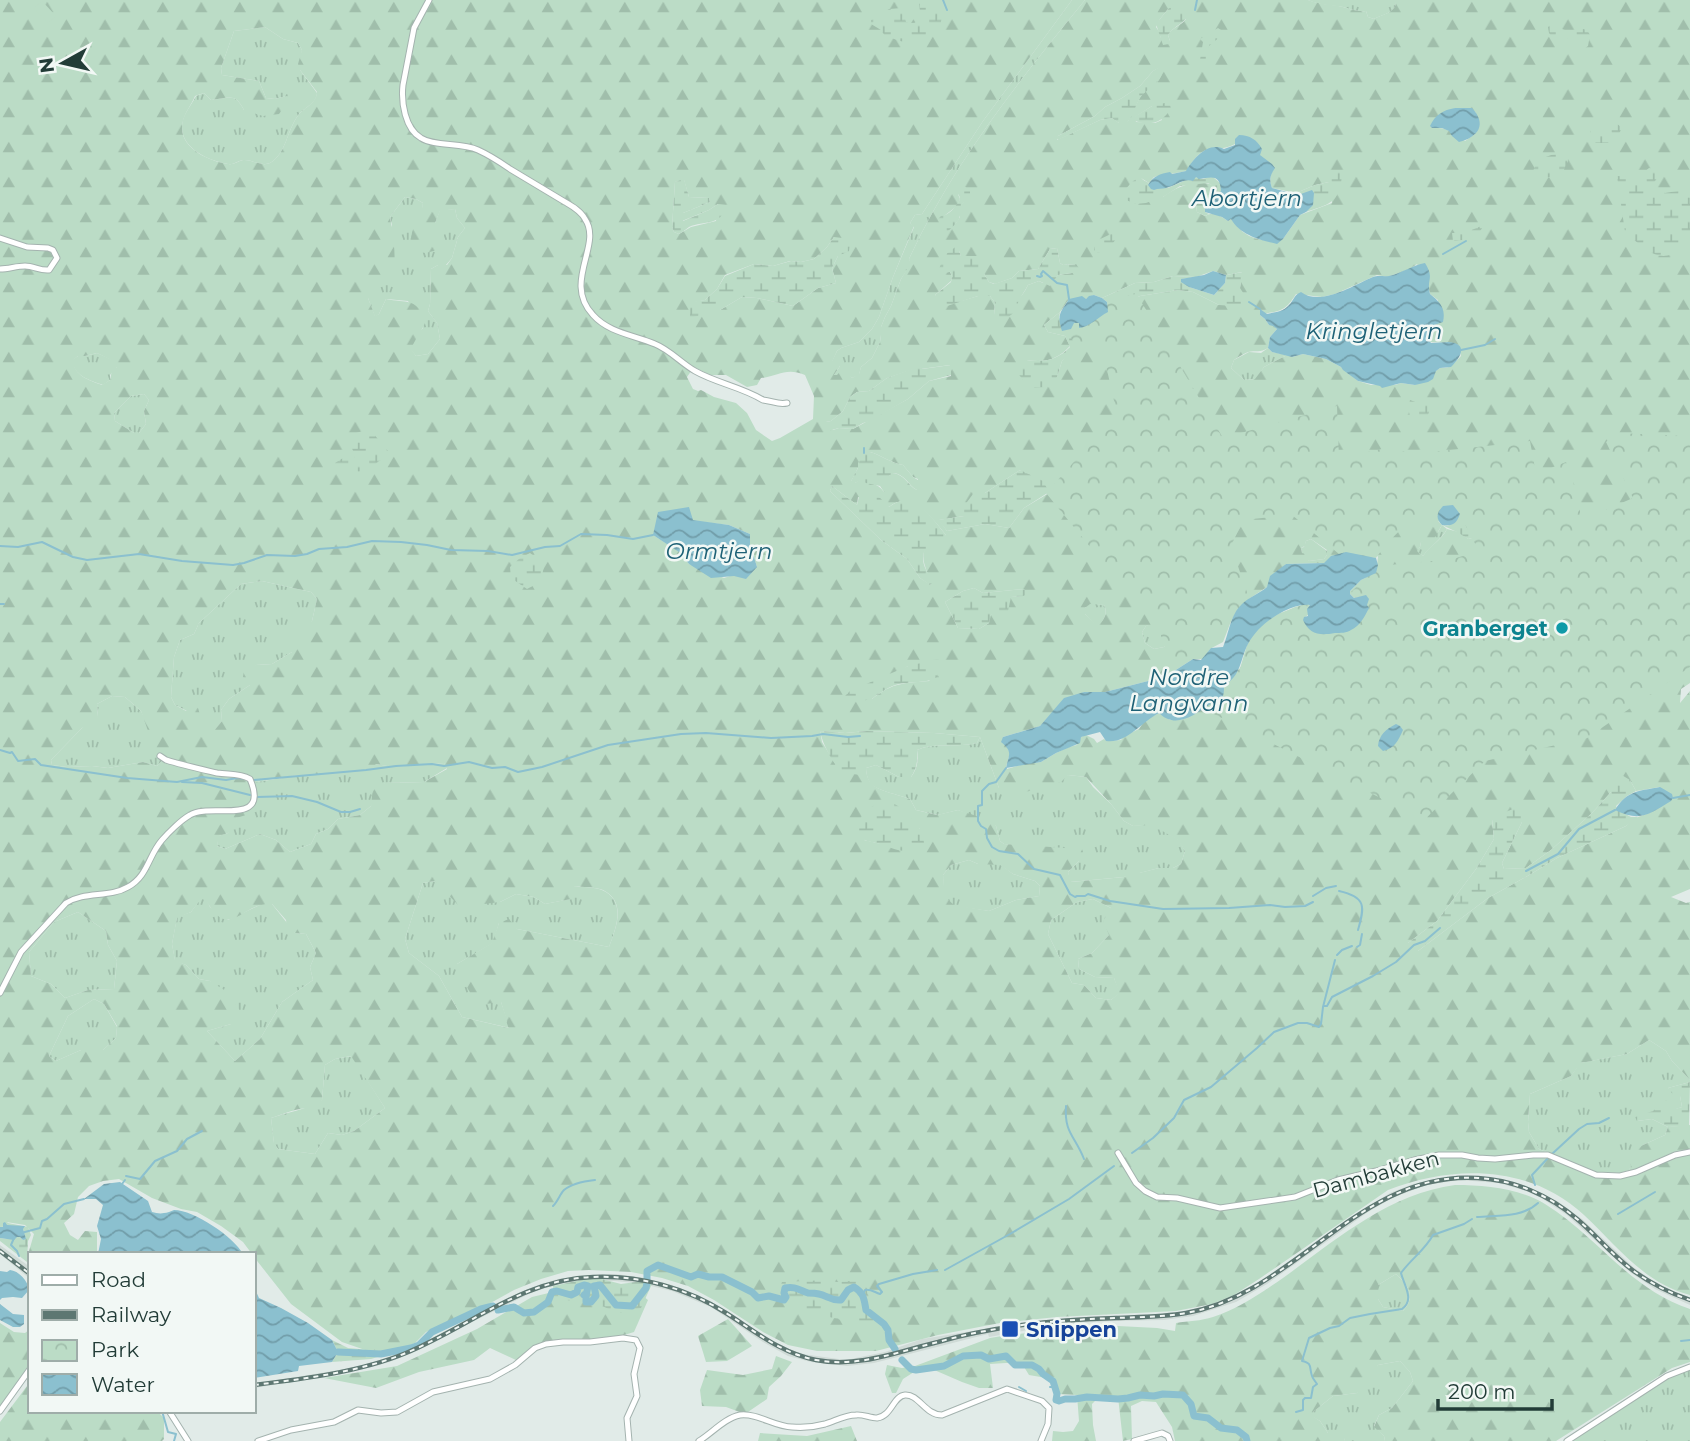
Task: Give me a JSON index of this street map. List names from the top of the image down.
{
  "streets": {
    "street": ["Dambakken"]
  },
  "water": [
    "Abortjern",
    "Kringletjern",
    "Ormtjern",
    "Nordre Langvann"
  ],
  "places": {
    "other": ["Granberget"],
    "transit": ["Snippen"]
  },
  "legend": [
    "Road",
    "Railway",
    "Park",
    "Water"
  ],
  "scale_bar": "200 m",
  "north": "left"
}
